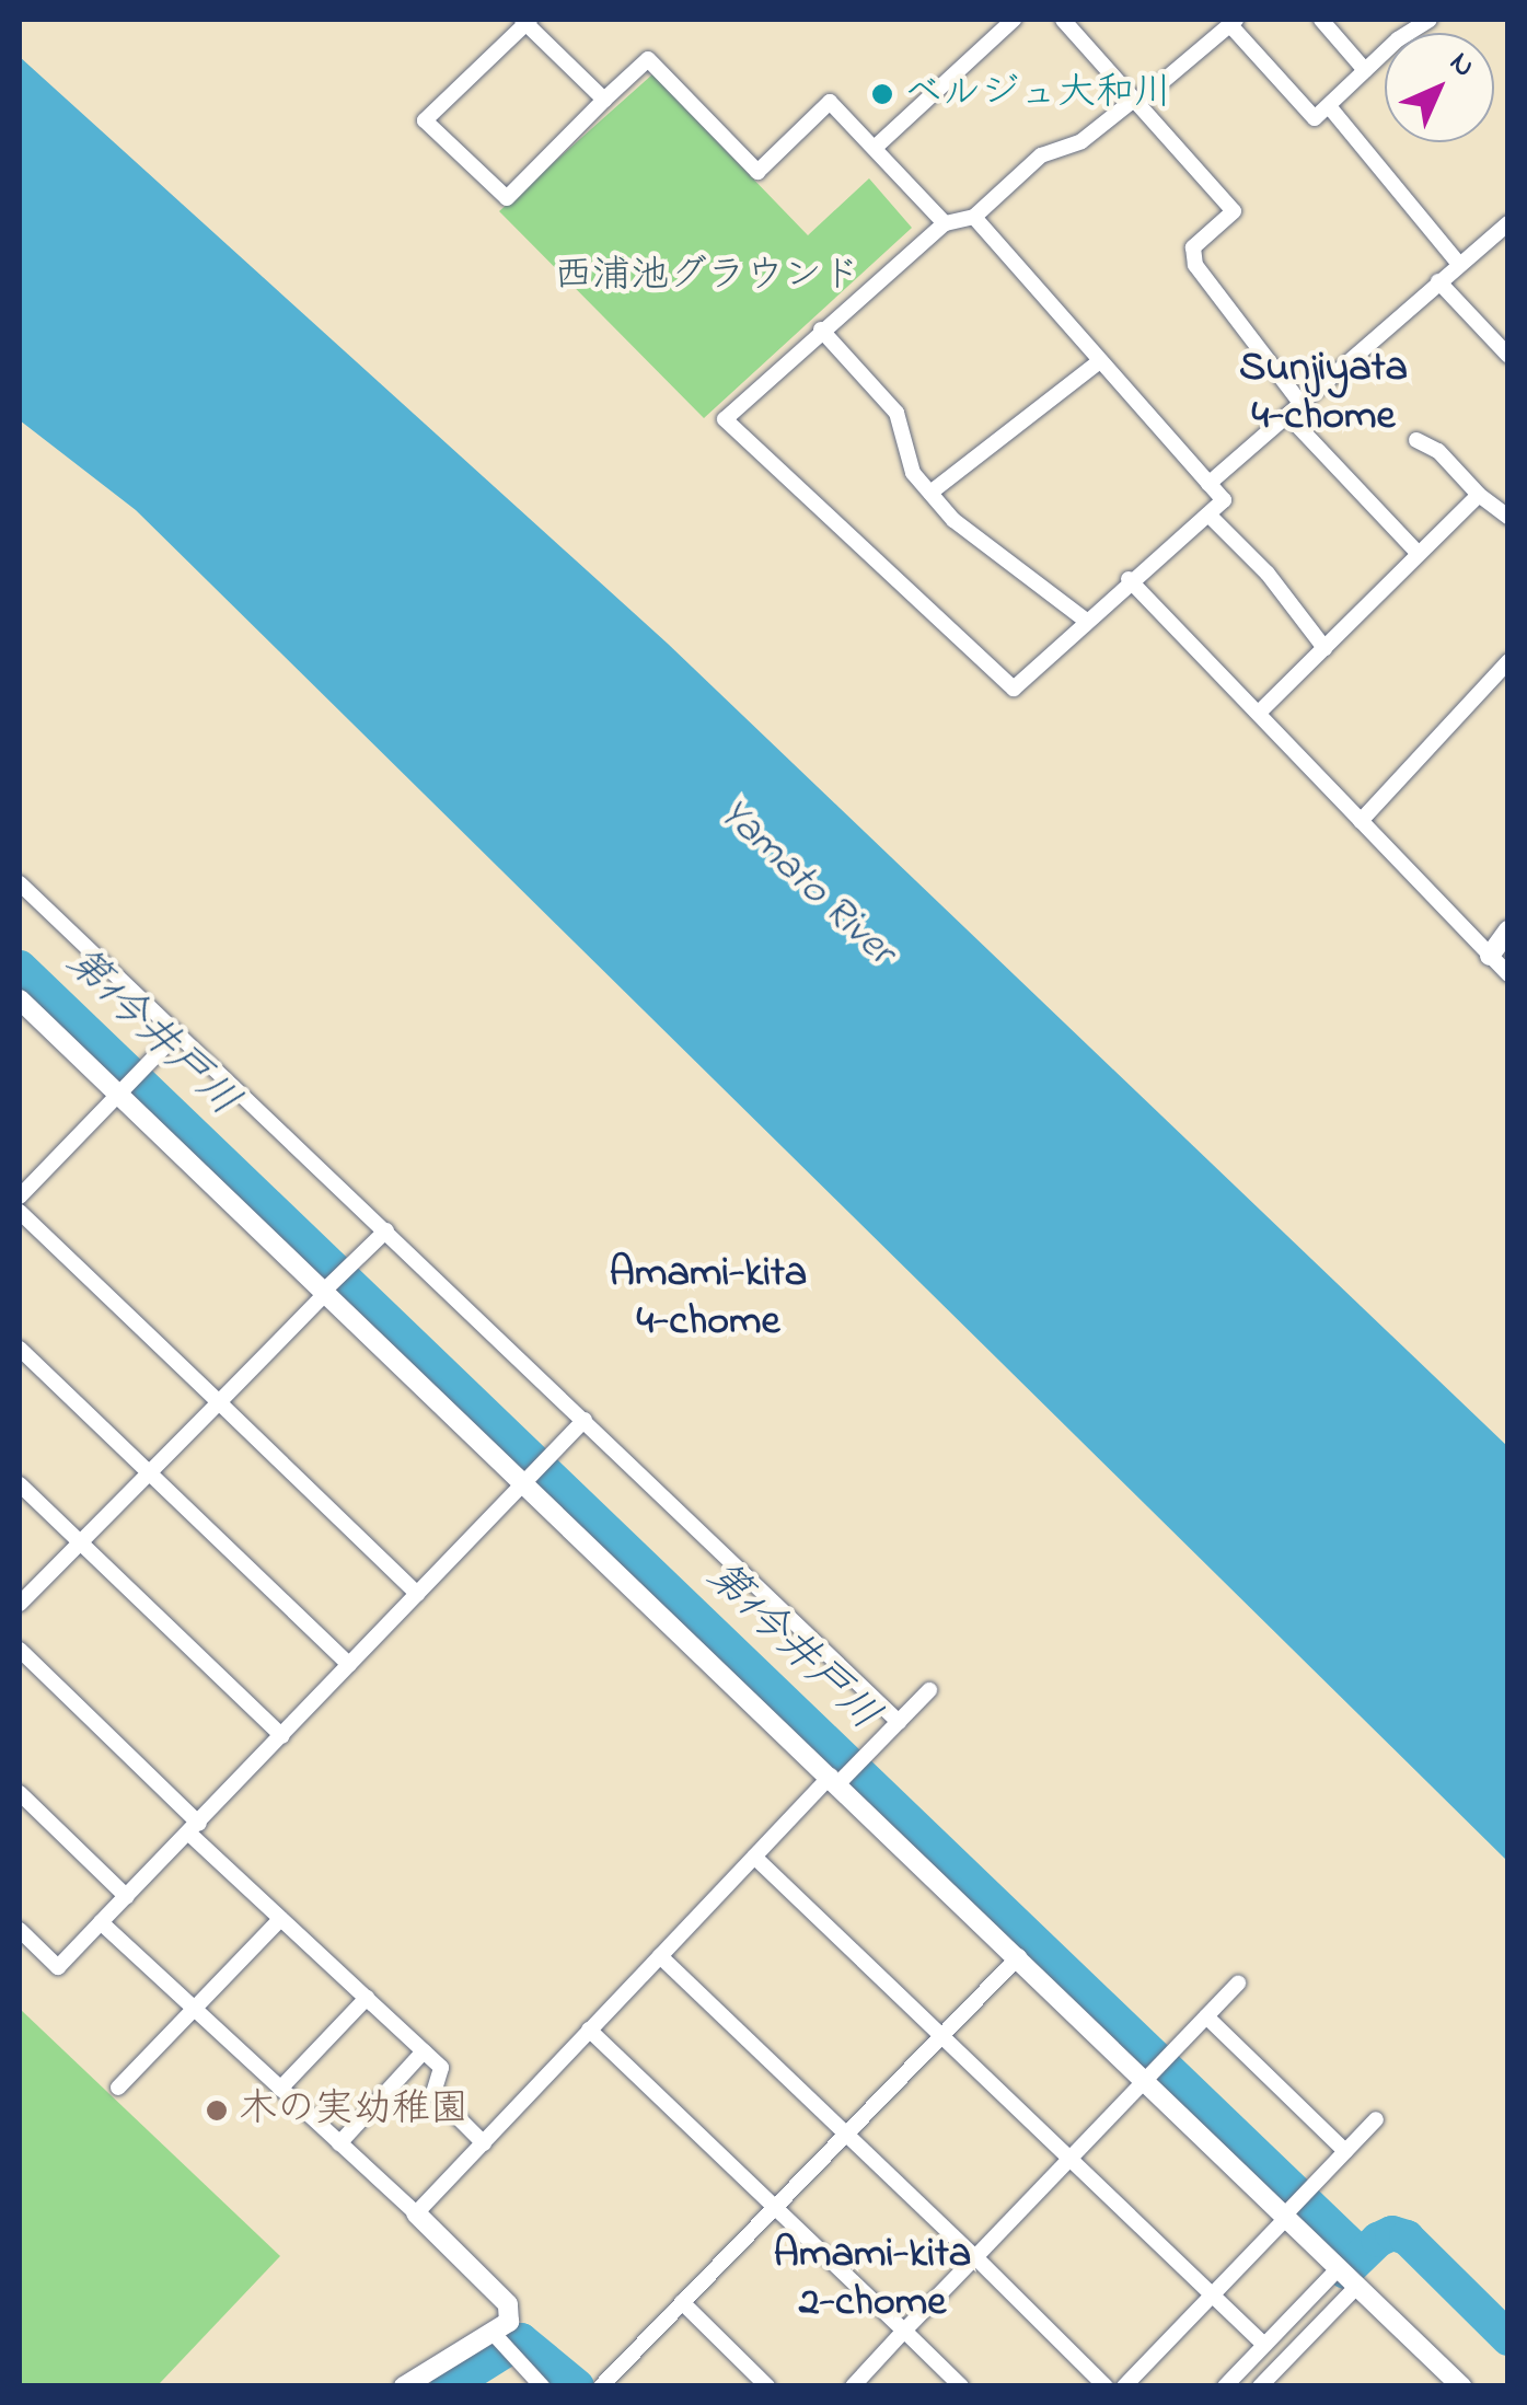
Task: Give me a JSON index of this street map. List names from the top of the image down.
{
  "districts": ["Sunjiyata 4-chome", "Amami-kita 4-chome", "Amami-kita 2-chome"],
  "water": ["Yamato River", "第1今井戸川"],
  "parks": ["西浦池グラウンド"],
  "places": ["ベルジュ大和川", "木の実幼稚園"],
  "north": "top right"
}
